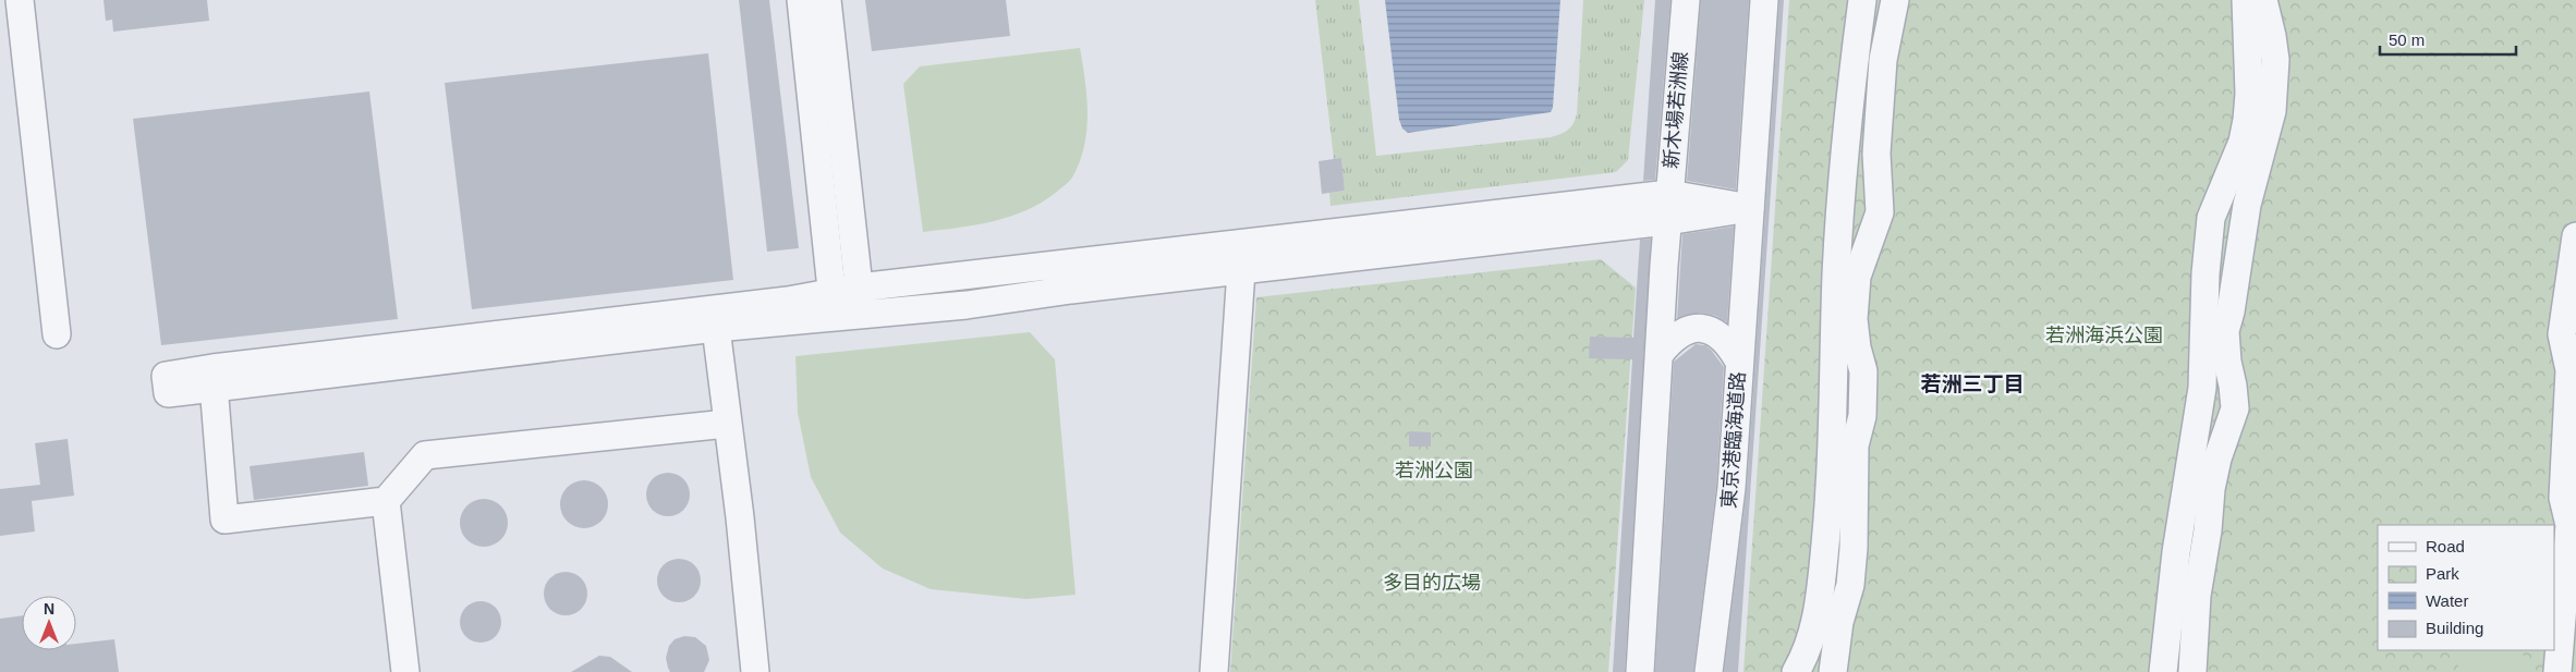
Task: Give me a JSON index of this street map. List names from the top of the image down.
{
  "streets": {
    "street": ["新木場若洲線", "東京港臨海道路"]
  },
  "districts": ["若洲三丁目"],
  "parks": ["若洲海浜公園", "若洲公園", "多目的広場"],
  "legend": [
    "Road",
    "Park",
    "Water",
    "Building"
  ],
  "scale_bar": "50 m",
  "north": "top"
}
